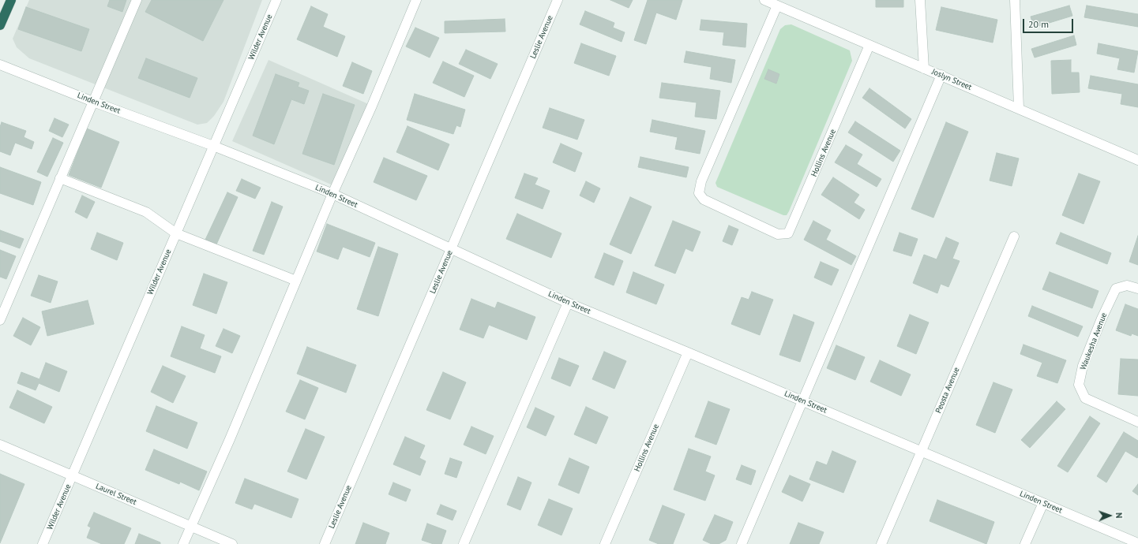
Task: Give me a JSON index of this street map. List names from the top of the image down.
{
  "streets": {
    "street": [
      "Wilder Avenue",
      "Leslie Avenue",
      "Joslyn Street",
      "Linden Street",
      "Hollins Avenue",
      "Waukesha Avenue",
      "Peosta Avenue",
      "Laurel Street"
    ]
  },
  "crossings": [
    ["Wilder Avenue", "Linden Street"],
    ["Wilder Avenue", "Laurel Street"],
    ["Leslie Avenue", "Linden Street"],
    ["Joslyn Street", "Hollins Avenue"],
    ["Linden Street", "Hollins Avenue"],
    ["Linden Street", "Peosta Avenue"]
  ],
  "scale_bar": "20 m",
  "north": "right"
}
